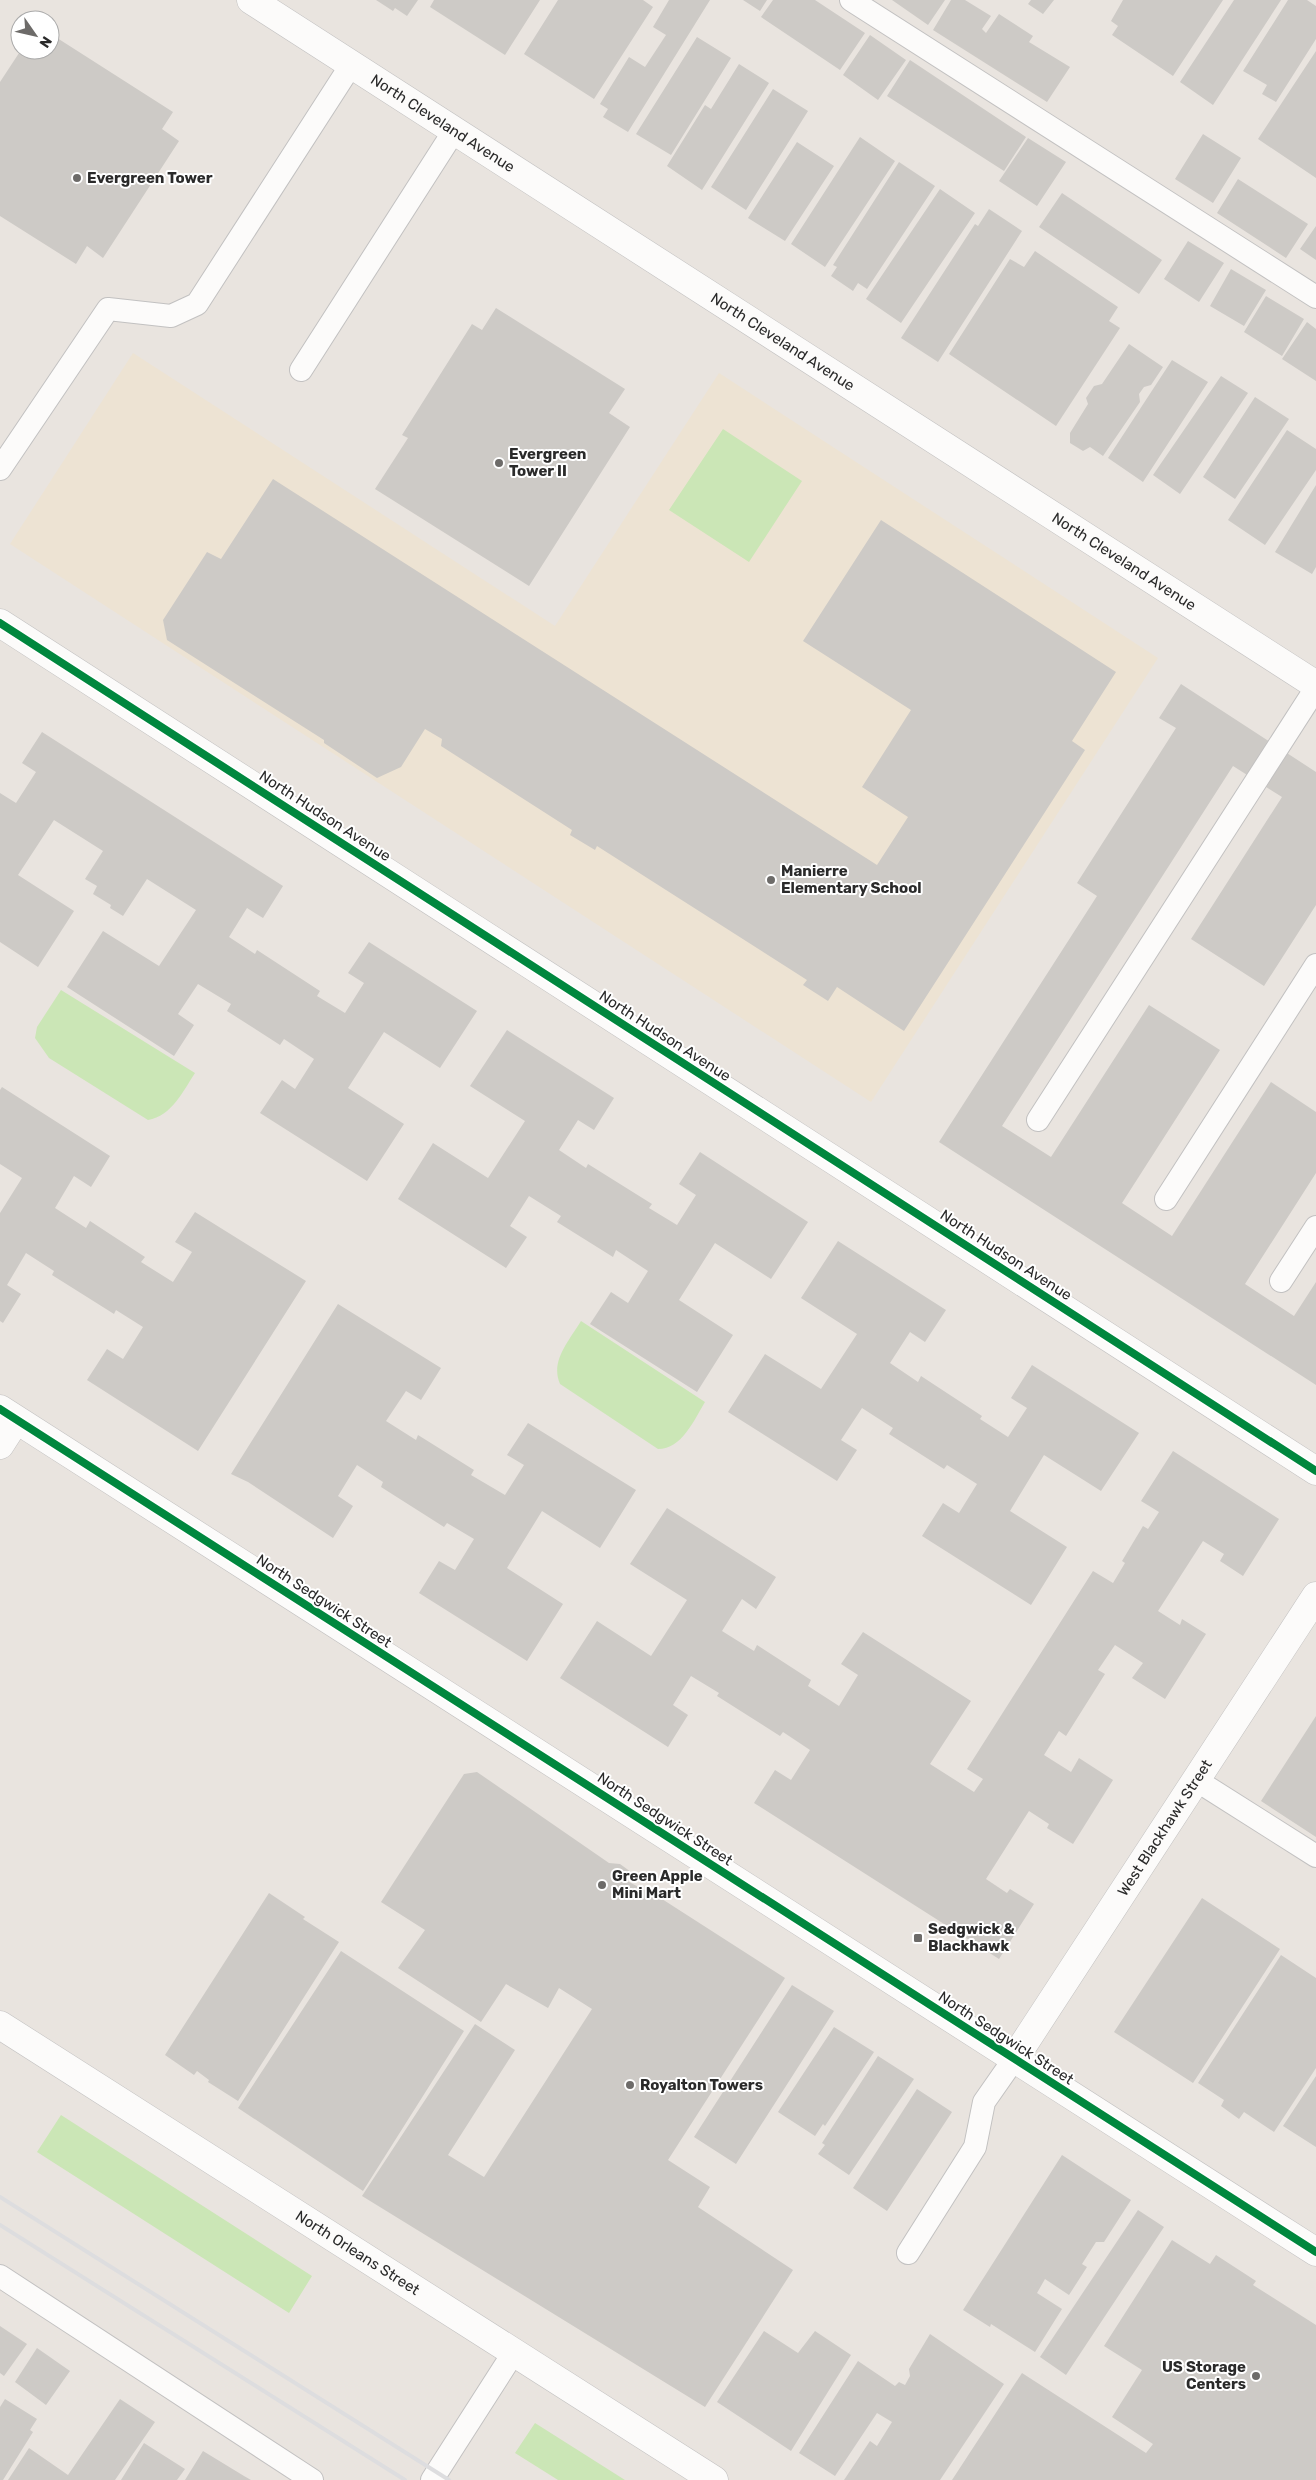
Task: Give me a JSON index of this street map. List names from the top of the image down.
{
  "streets": {
    "street": [
      "North Cleveland Avenue",
      "North Hudson Avenue",
      "North Sedgwick Street",
      "West Blackhawk Street",
      "North Orleans Street"
    ]
  },
  "crossings": [
    ["North Sedgwick Street", "West Blackhawk Street"]
  ],
  "places": {
    "other": [
      "Evergreen Tower",
      "Evergreen Tower II",
      "Manierre Elementary School",
      "Green Apple Mini Mart",
      "Royalton Towers",
      "US Storage Centers"
    ],
    "transit": ["Sedgwick & Blackhawk"]
  },
  "north": "bottom right"
}
